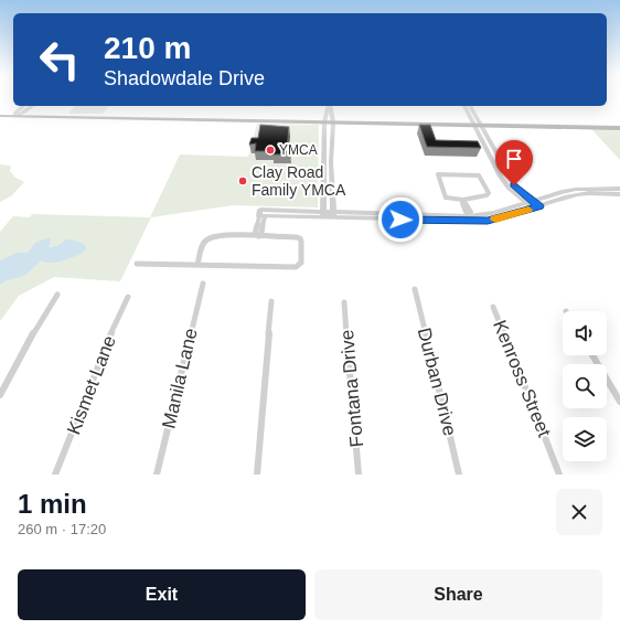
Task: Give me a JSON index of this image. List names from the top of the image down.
{
  "streets": {
    "street": [
      "Manila Lane",
      "Kenross Street",
      "Durban Drive",
      "Kismet Lane",
      "Fontana Drive"
    ]
  },
  "places": ["YMCA", "Clay Road Family YMCA"],
  "page": {
    "turn": ["210 m", "Shadowdale Drive"],
    "heading": ["1 min", "260 m · 17:20"],
    "buttons": ["Exit", "Share"]
  }
}
